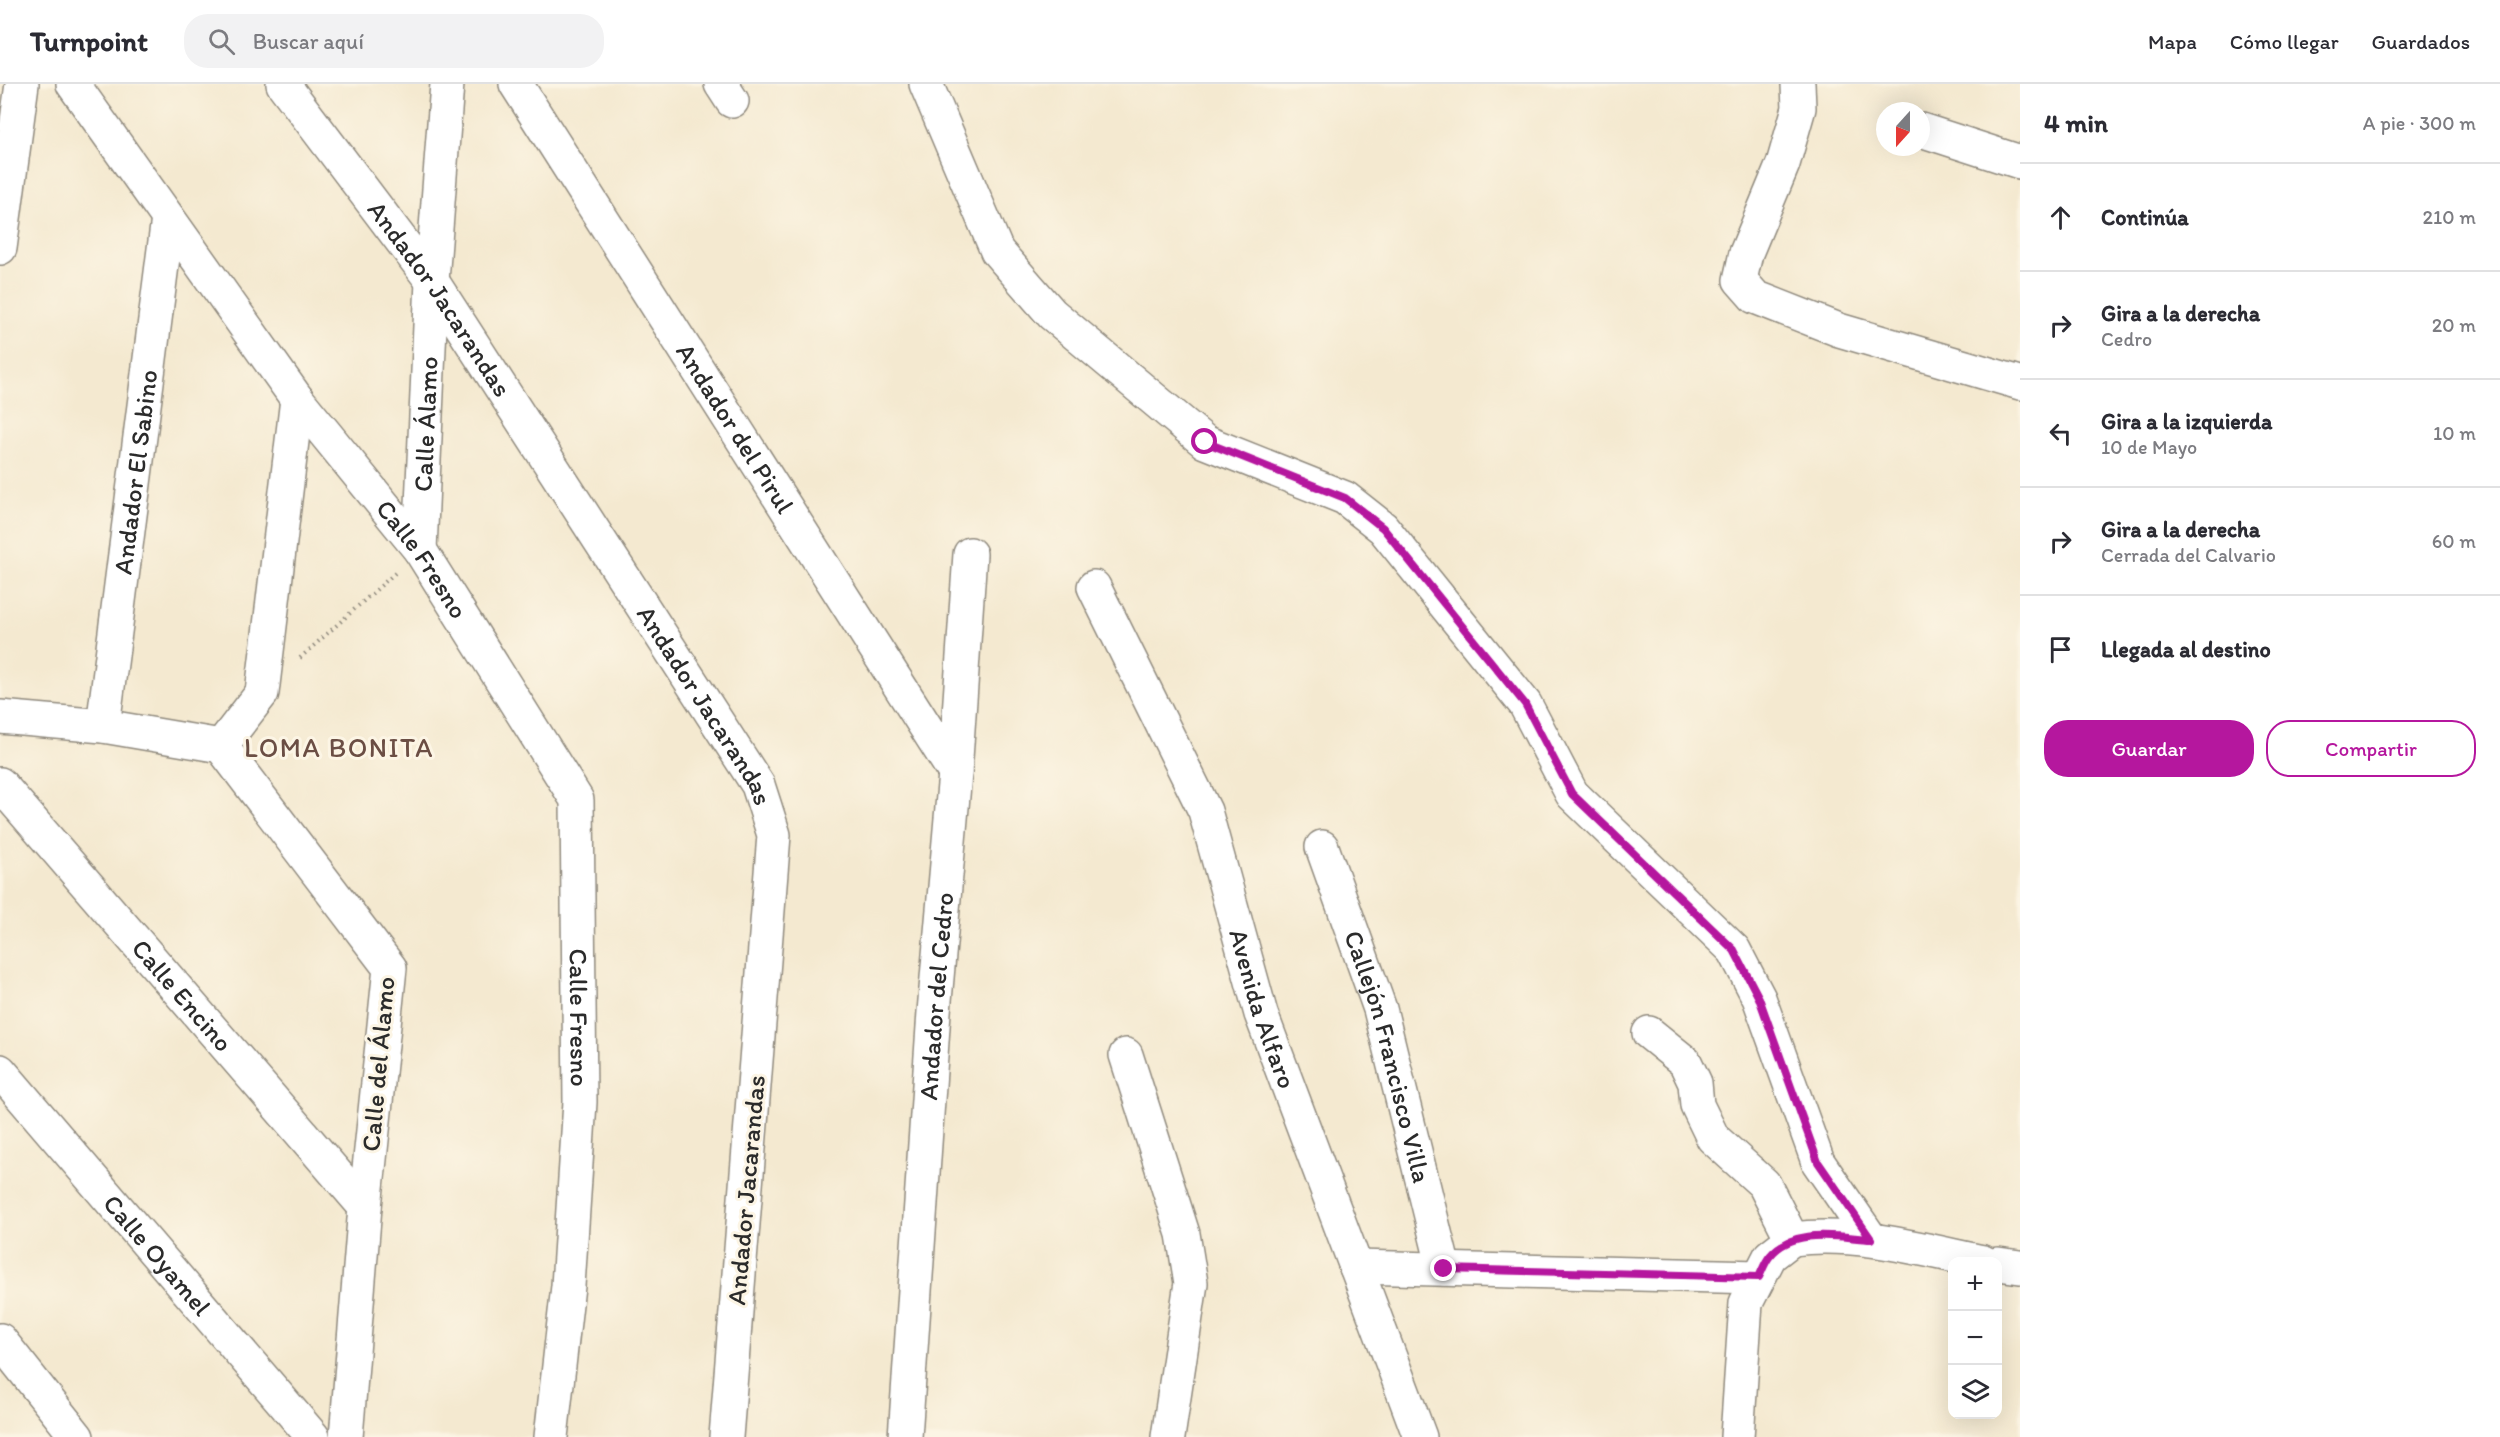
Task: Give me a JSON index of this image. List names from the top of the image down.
{
  "streets": {
    "street": [
      "Andador Jacarandas",
      "Calle Álamo",
      "Andador del Pirul",
      "Andador El Sabino",
      "Calle Fresno",
      "Calle Encino",
      "Andador del Cedro",
      "Avenida Alfaro",
      "Callejón Francisco Villa",
      "Calle del Álamo",
      "Calle Oyamel"
    ]
  },
  "crossings": [
    ["Andador Jacarandas", "Calle Álamo"],
    ["Calle Álamo", "Calle Fresno"],
    ["Andador del Pirul", "Andador del Cedro"],
    ["Andador El Sabino", "Calle Fresno"],
    ["Calle Encino", "Calle del Álamo"]
  ],
  "districts": ["LOMA BONITA"],
  "north": "bottom",
  "page": {
    "header": "Turnpoint",
    "search": "Buscar aquí",
    "nav": ["Mapa", "Cómo llegar", "Guardados"],
    "heading": ["4 min", "A pie · 300 m"],
    "list": [
      ["Continúa", "210 m"],
      ["Gira a la derecha", "Cedro", "20 m"],
      ["Gira a la izquierda", "10 de Mayo", "10 m"],
      ["Gira a la derecha", "Cerrada del Calvario", "60 m"],
      "Llegada al destino"
    ],
    "buttons": ["Guardar", "Compartir"],
    "map_buttons": ["+", "−"]
  }
}
